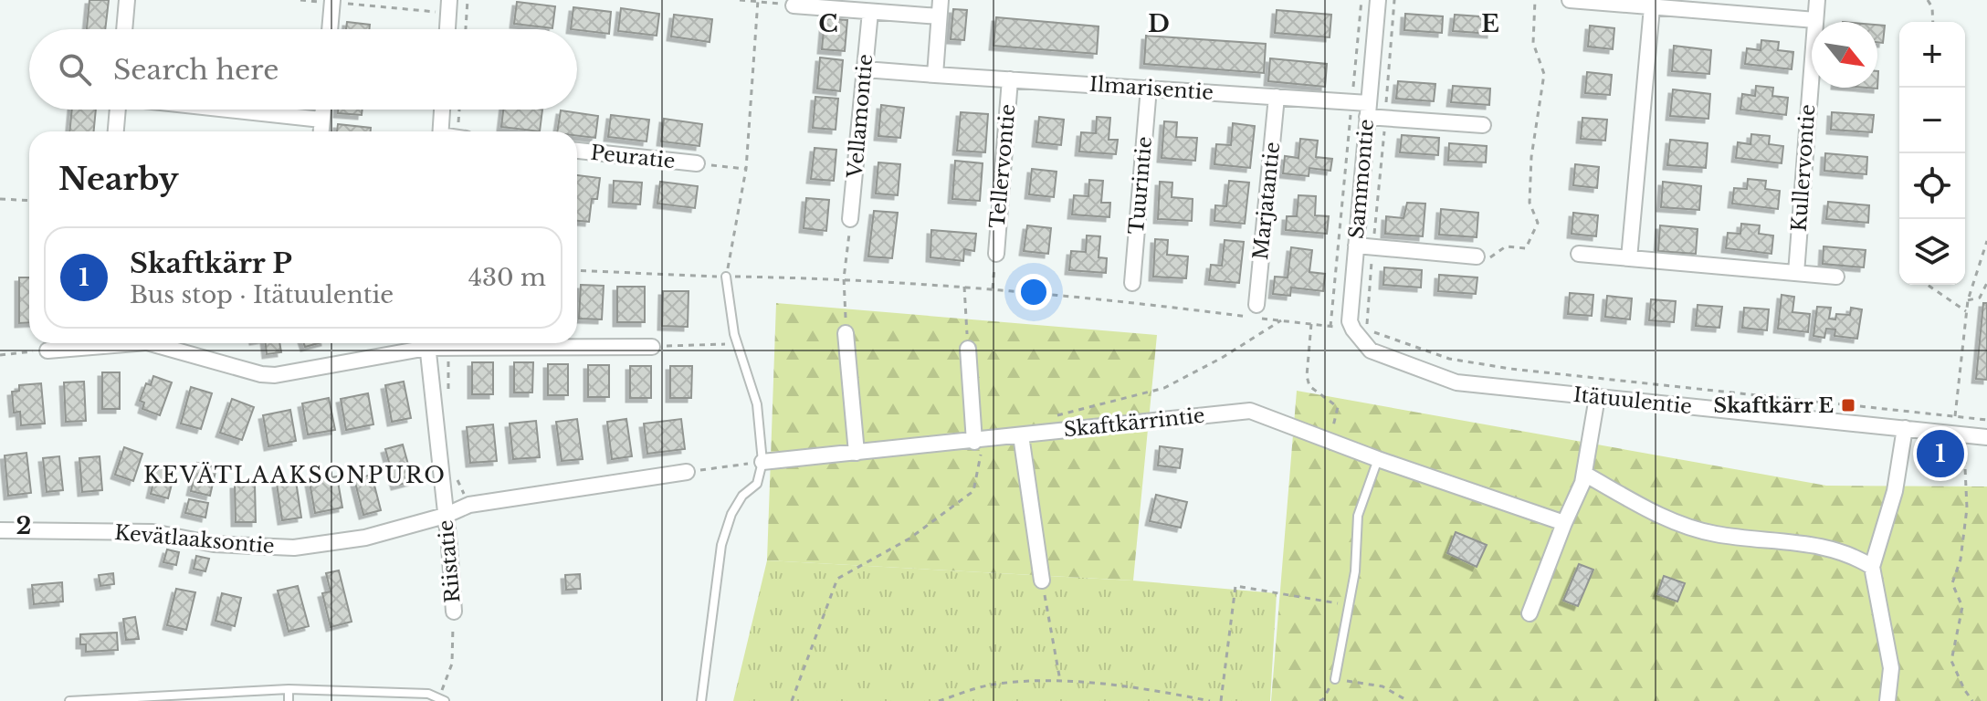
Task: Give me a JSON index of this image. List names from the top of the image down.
{
  "streets": {
    "street": [
      "Ilmarisentie",
      "Vellamontie",
      "Peuratie",
      "Tellervontie",
      "Kullervontie",
      "Sammontie",
      "Tuurintie",
      "Marjatantie",
      "Itätuulentie",
      "Skaftkärrintie",
      "Kevätlaaksontie",
      "Riistatie"
    ]
  },
  "crossings": [
    ["Ilmarisentie", "Vellamontie"],
    ["Ilmarisentie", "Tellervontie"],
    ["Ilmarisentie", "Sammontie"],
    ["Ilmarisentie", "Tuurintie"],
    ["Ilmarisentie", "Marjatantie"],
    ["Sammontie", "Itätuulentie"],
    ["Kevätlaaksontie", "Riistatie"]
  ],
  "districts": ["KEVÄTLAAKSONPURO"],
  "places": {
    "transit": ["Skaftkärr E"]
  },
  "north": "bottom right",
  "page": {
    "map_buttons": ["+", "−"],
    "search": "Search here",
    "heading": "Nearby",
    "list": [
      {
        "mark": "1",
        "name": "Skaftkärr P",
        "note": "Bus stop · Itätuulentie",
        "value": "430 m"
      }
    ],
    "pins": "1"
  },
  "grid": {
    "columns": ["C", "D", "E"],
    "rows": ["2"]
  }
}
